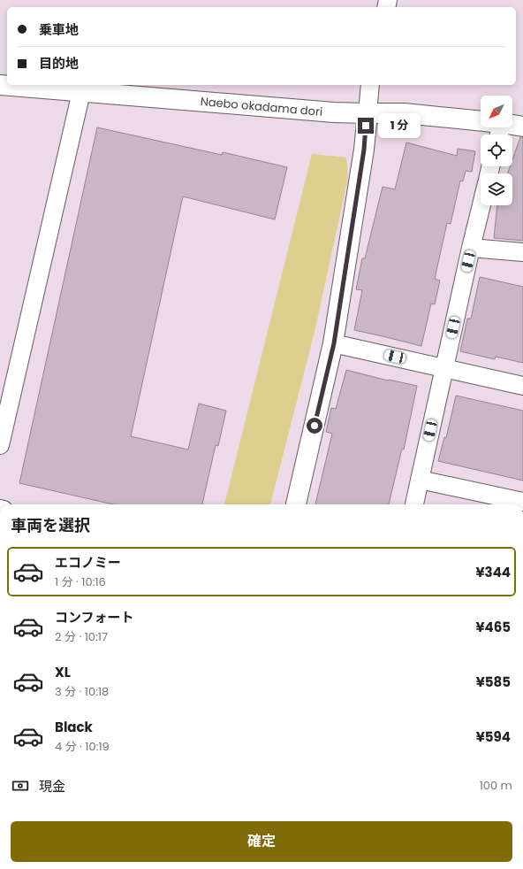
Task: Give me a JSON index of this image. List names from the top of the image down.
{
  "streets": {
    "street": ["Naebo okadama dori"]
  },
  "north": "bottom left",
  "page": {
    "banner": ["乗車地", "目的地"],
    "bubble": "1 分",
    "heading": "車両を選択",
    "list": [
      {
        "name": "エコノミー",
        "note": "1 分 · 10:16",
        "value": "¥344"
      },
      {
        "name": "コンフォート",
        "note": "2 分 · 10:17",
        "value": "¥465"
      },
      {
        "name": "XL",
        "note": "3 分 · 10:18",
        "value": "¥585"
      },
      {
        "name": "Black",
        "note": "4 分 · 10:19",
        "value": "¥594"
      }
    ],
    "pay": ["現金", "100 m"],
    "buttons": "確定"
  }
}
